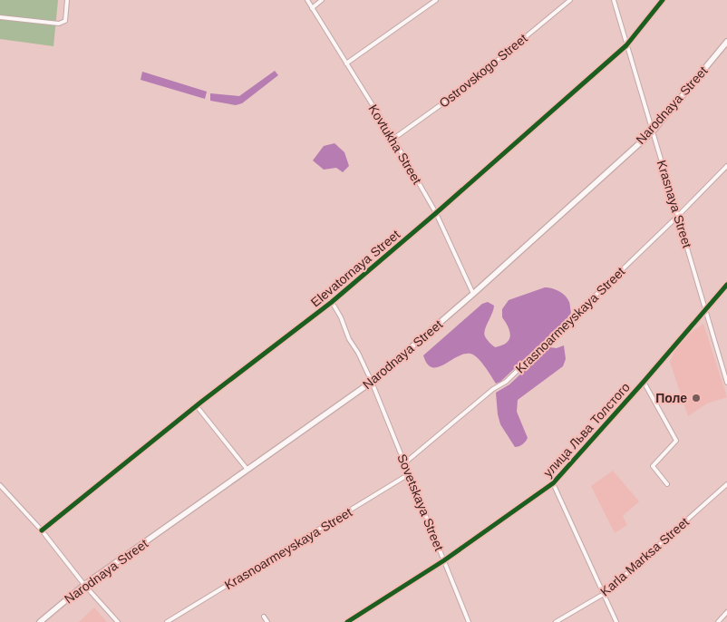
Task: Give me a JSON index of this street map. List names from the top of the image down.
{
  "streets": {
    "main road": ["Narodnaya Street"],
    "street": [
      "Ostrovskogo Street",
      "Kovtukha Street",
      "Krasnaya Street",
      "Elevatornaya Street",
      "Krasnoarmeyskaya Street",
      "улица Льва Толстого",
      "Sovetskaya Street",
      "Karla Marksa Street"
    ]
  },
  "crossings": [
    ["Ostrovskogo Street", "Kovtukha Street"],
    ["Narodnaya Street", "Kovtukha Street"],
    ["Narodnaya Street", "Krasnaya Street"],
    ["Narodnaya Street", "Sovetskaya Street"],
    ["Kovtukha Street", "Elevatornaya Street"],
    ["Krasnaya Street", "Elevatornaya Street"],
    ["Krasnaya Street", "Krasnoarmeyskaya Street"],
    ["Krasnaya Street", "улица Льва Толстого"],
    ["Elevatornaya Street", "Sovetskaya Street"],
    ["Krasnoarmeyskaya Street", "Sovetskaya Street"],
    ["улица Льва Толстого", "Sovetskaya Street"]
  ],
  "places": ["Поле"]
}
